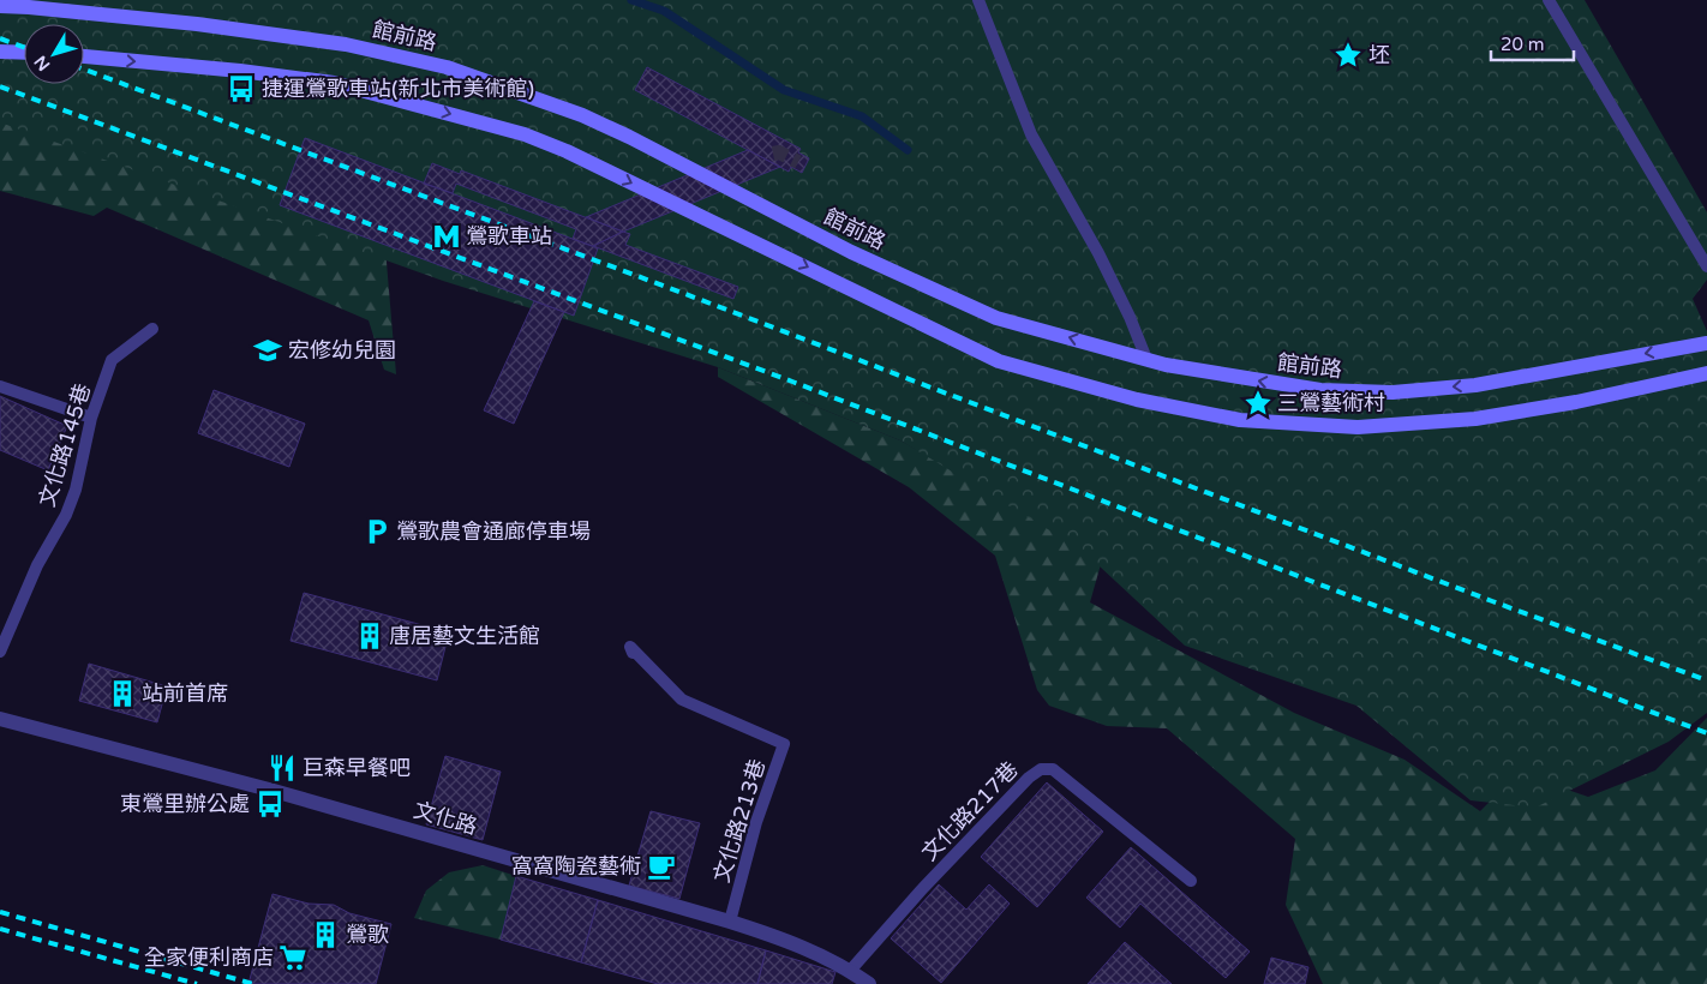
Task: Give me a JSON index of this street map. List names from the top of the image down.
{
  "streets": {
    "street": ["館前路", "文化路"],
    "lane": ["文化路145巷", "文化路217巷", "文化路213巷"]
  },
  "crossings": [
    ["文化路217巷", "文化路"],
    ["文化路", "文化路213巷"]
  ],
  "places": {
    "place": ["坯", "三鶯藝術村"],
    "bus stop": ["捷運鶯歌車站(新北市美術館)", "東鶯里辦公處"],
    "metro station": ["鶯歌車站"],
    "school or university": ["宏修幼兒園"],
    "parking": ["鶯歌農會通廊停車場"],
    "building": ["唐居藝文生活館", "站前首席", "鶯歌"],
    "restaurant": ["巨森早餐吧"],
    "cafe": ["窩窩陶瓷藝術"],
    "supermarket": ["全家便利商店"]
  },
  "scale_bar": "20 m",
  "north": "bottom left"
}
